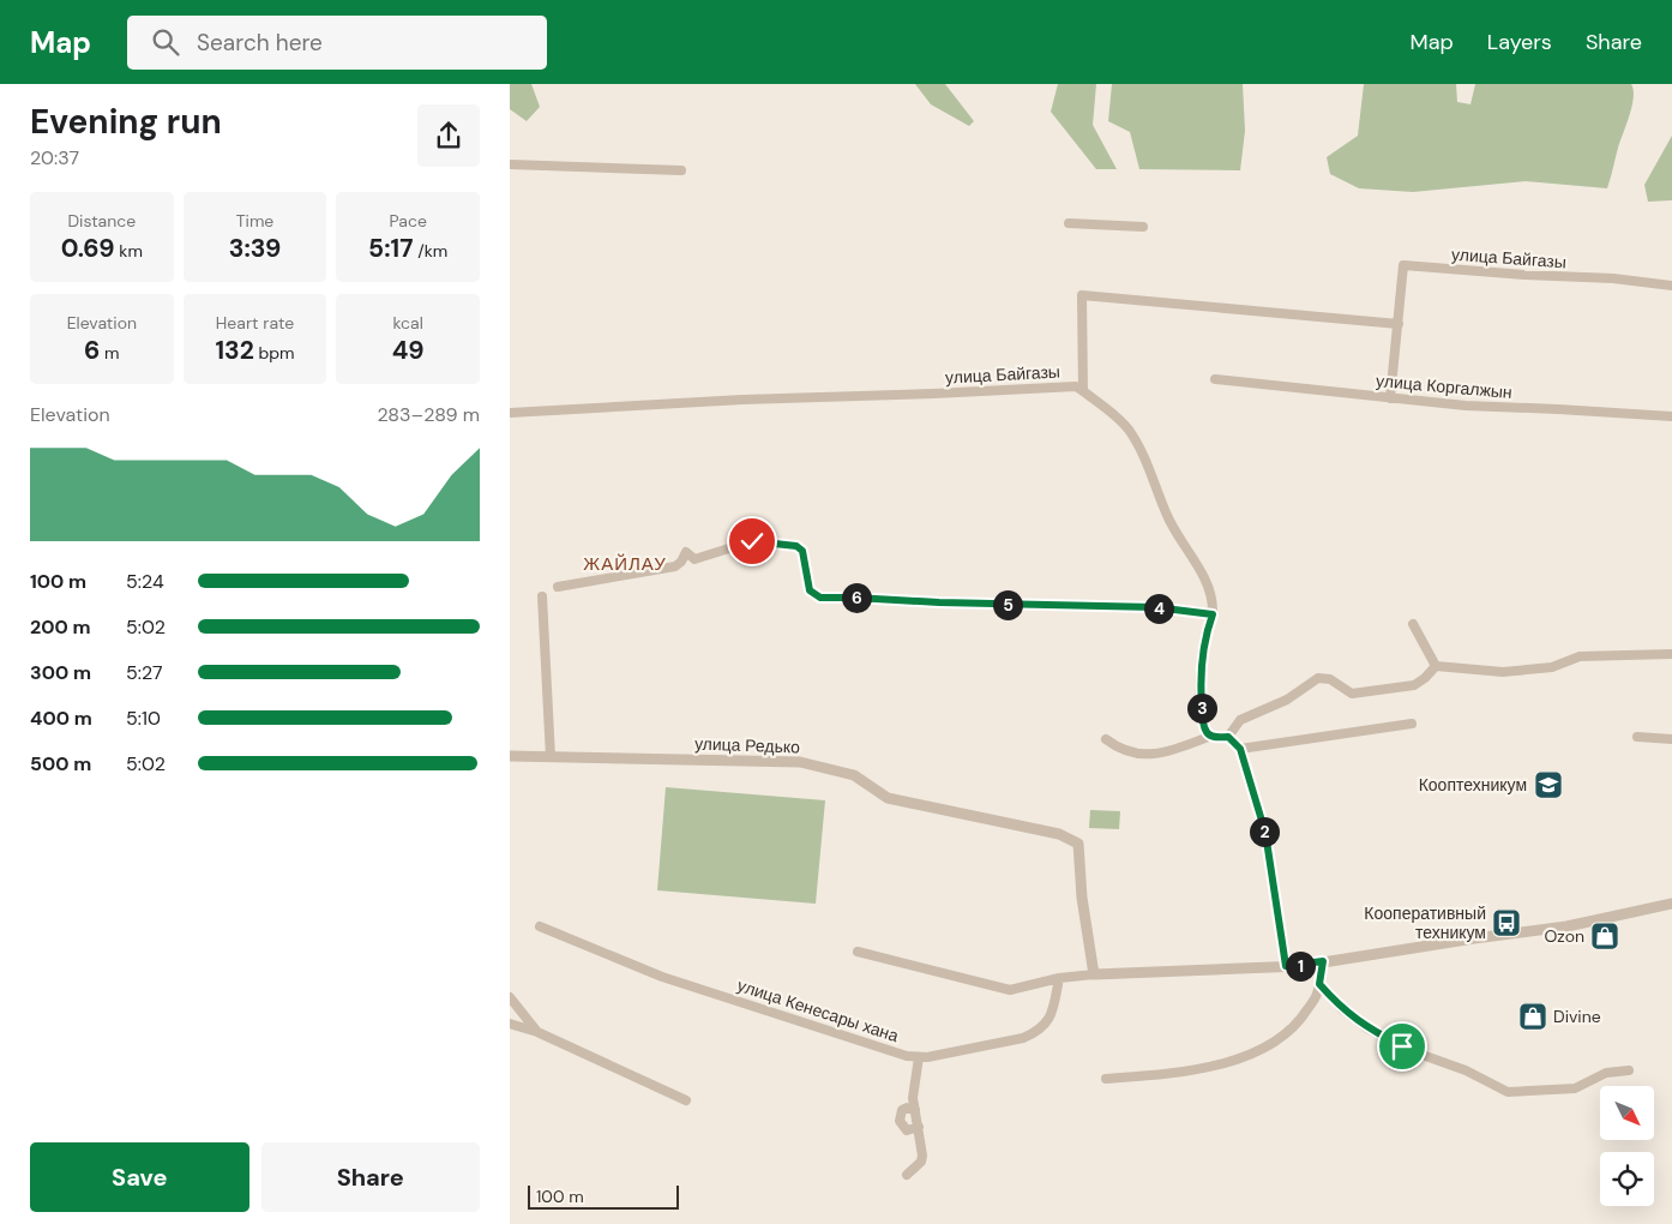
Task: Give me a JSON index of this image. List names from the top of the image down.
{
  "streets": {
    "street": [
      "улица Байгазы",
      "улица Коргалжын",
      "улица Редько",
      "улица Кенесары хана"
    ]
  },
  "crossings": [
    ["улица Байгазы", "улица Коргалжын"]
  ],
  "districts": ["ЖАЙЛАУ"],
  "places": {
    "school or university": ["Кооптехникум"],
    "bus stop": ["Кооперативный техникум"],
    "shop": ["Ozon", "Divine"]
  },
  "scale_bar": "100 m",
  "north": "bottom right",
  "page": {
    "header": "Map",
    "search": "Search here",
    "nav": ["Map", "Layers", "Share"],
    "heading": ["Evening run", "20:37"],
    "stats": [
      ["Distance", "0.69 km"],
      ["Time", "3:39"],
      ["Pace", "5:17 /km"],
      ["Elevation", "6 m"],
      ["Heart rate", "132 bpm"],
      ["kcal", "49"]
    ],
    "chart": ["Elevation", "283–289 m"],
    "list": [
      {
        "name": "100 m",
        "note": "5:24"
      },
      {
        "name": "200 m",
        "note": "5:02"
      },
      {
        "name": "300 m",
        "note": "5:27"
      },
      {
        "name": "400 m",
        "note": "5:10"
      },
      {
        "name": "500 m",
        "note": "5:02"
      }
    ],
    "pins": [
      "6",
      "5",
      "4",
      "3",
      "2",
      "1"
    ],
    "buttons": ["Save", "Share"],
    "scale": "100 m"
  }
}
